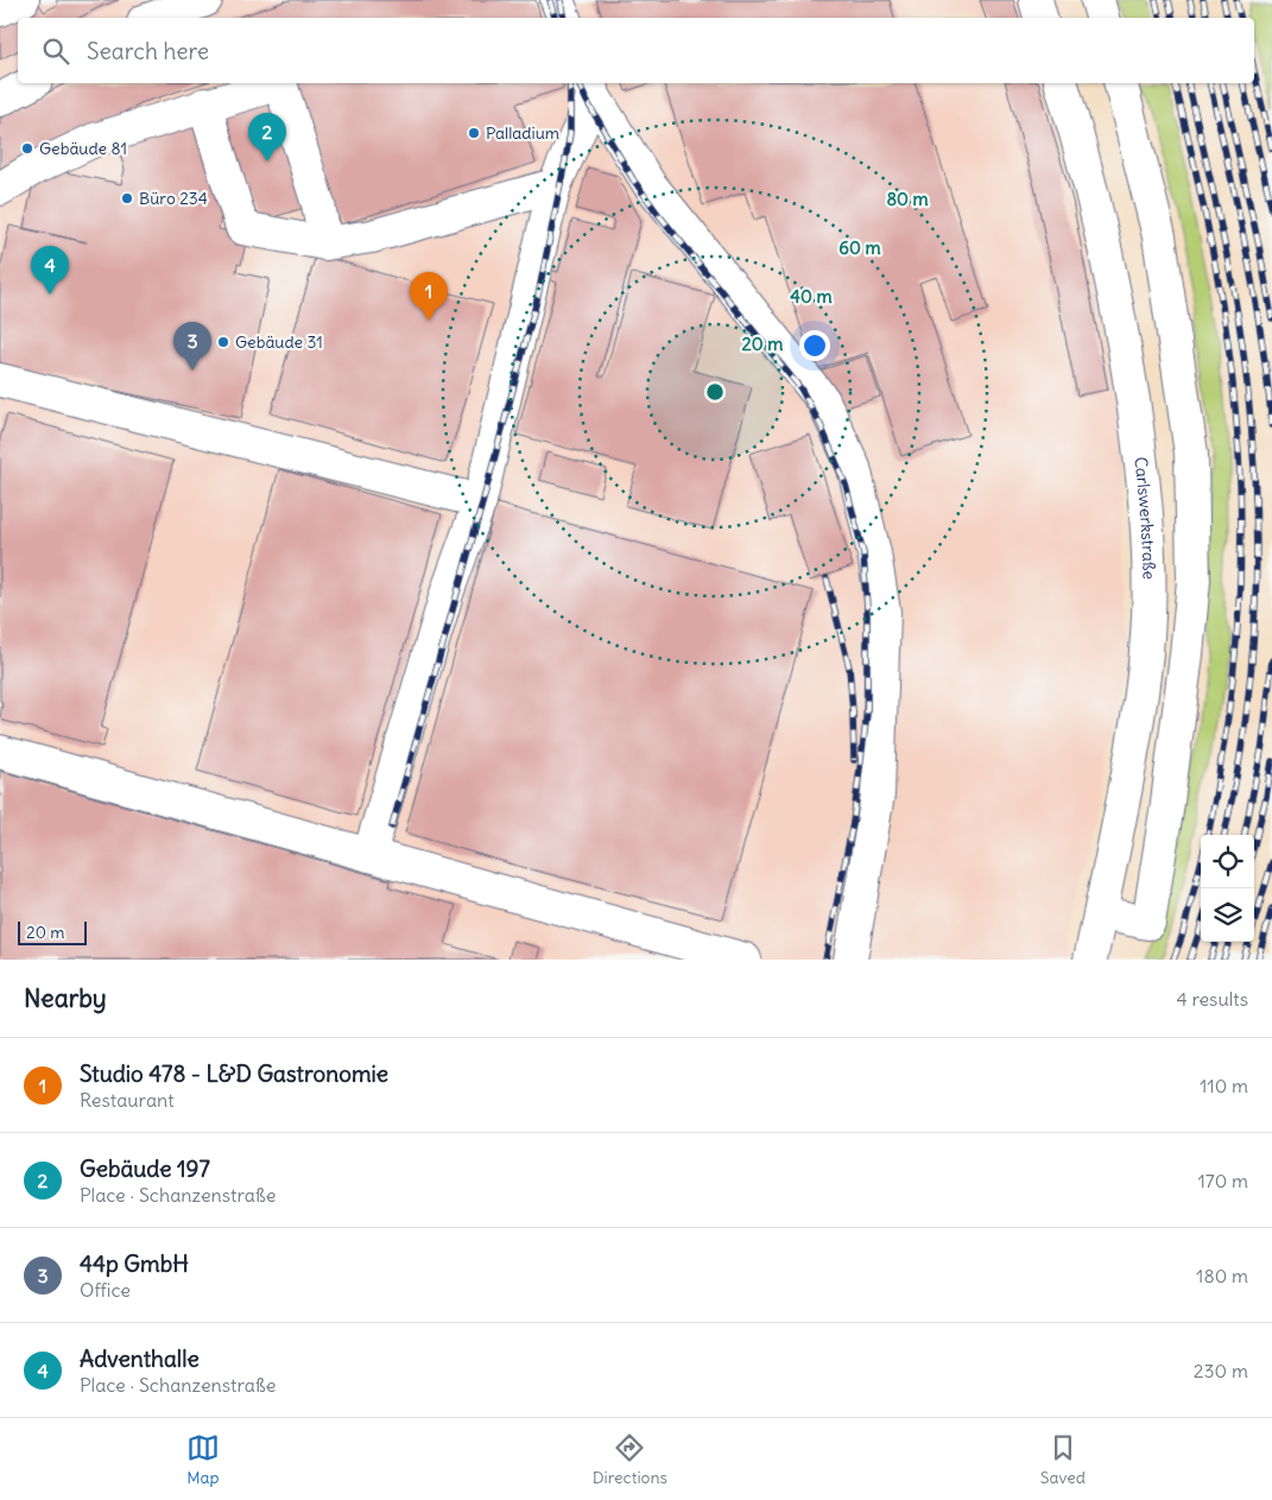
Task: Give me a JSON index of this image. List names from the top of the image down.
{
  "streets": {
    "street": ["Carlswerkstraße"]
  },
  "places": [
    "Palladium",
    "Gebäude 81",
    "Büro 234",
    "Gebäude 31"
  ],
  "scale_bar": "20 m",
  "page": {
    "search": "Search here",
    "pins": [
      "2",
      "4",
      "1",
      "3"
    ],
    "scale": "20 m",
    "heading": ["Nearby", "4 results"],
    "list": [
      {
        "mark": "1",
        "name": "Studio 478 - L&D Gastronomie",
        "note": "Restaurant",
        "value": "110 m"
      },
      {
        "mark": "2",
        "name": "Gebäude 197",
        "note": "Place · Schanzenstraße",
        "value": "170 m"
      },
      {
        "mark": "3",
        "name": "44p GmbH",
        "note": "Office",
        "value": "180 m"
      },
      {
        "mark": "4",
        "name": "Adventhalle",
        "note": "Place · Schanzenstraße",
        "value": "230 m"
      }
    ],
    "nav": ["Map", "Directions", "Saved"]
  },
  "rings": [
    "80 m",
    "60 m",
    "40 m",
    "20 m"
  ]
}
